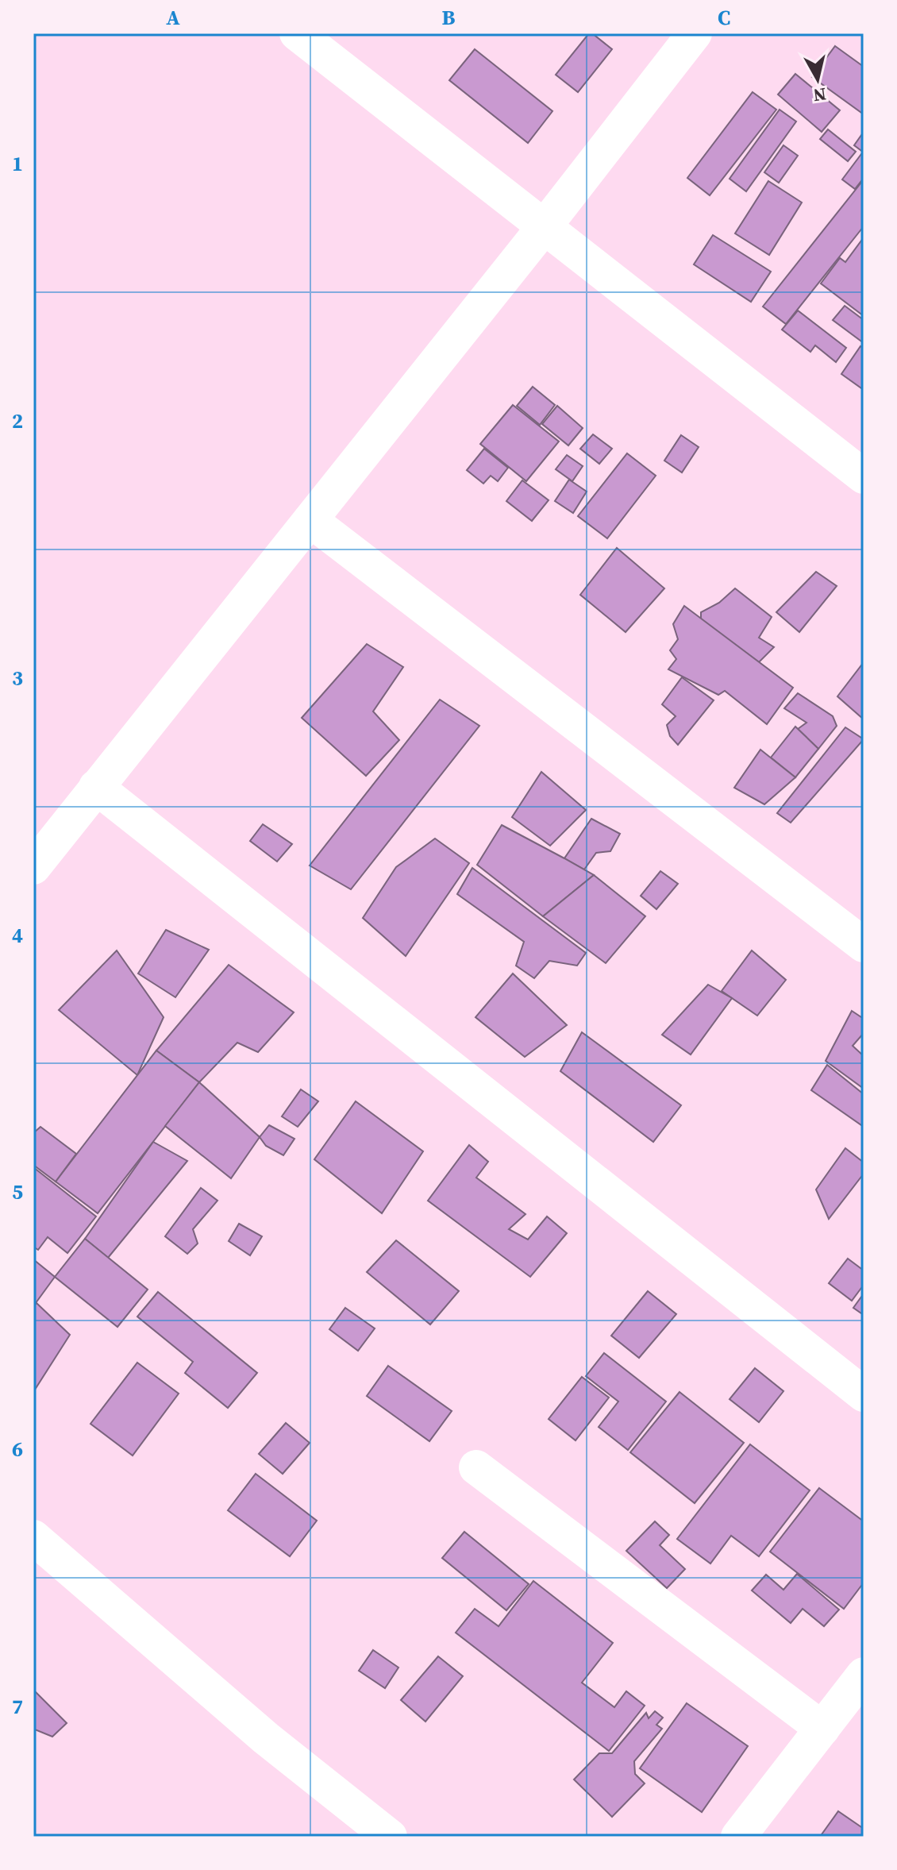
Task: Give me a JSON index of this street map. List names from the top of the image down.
{
  "north": "bottom",
  "grid": {
    "columns": ["A", "B", "C"],
    "rows": [
      "1",
      "2",
      "3",
      "4",
      "5",
      "6",
      "7"
    ]
  }
}
